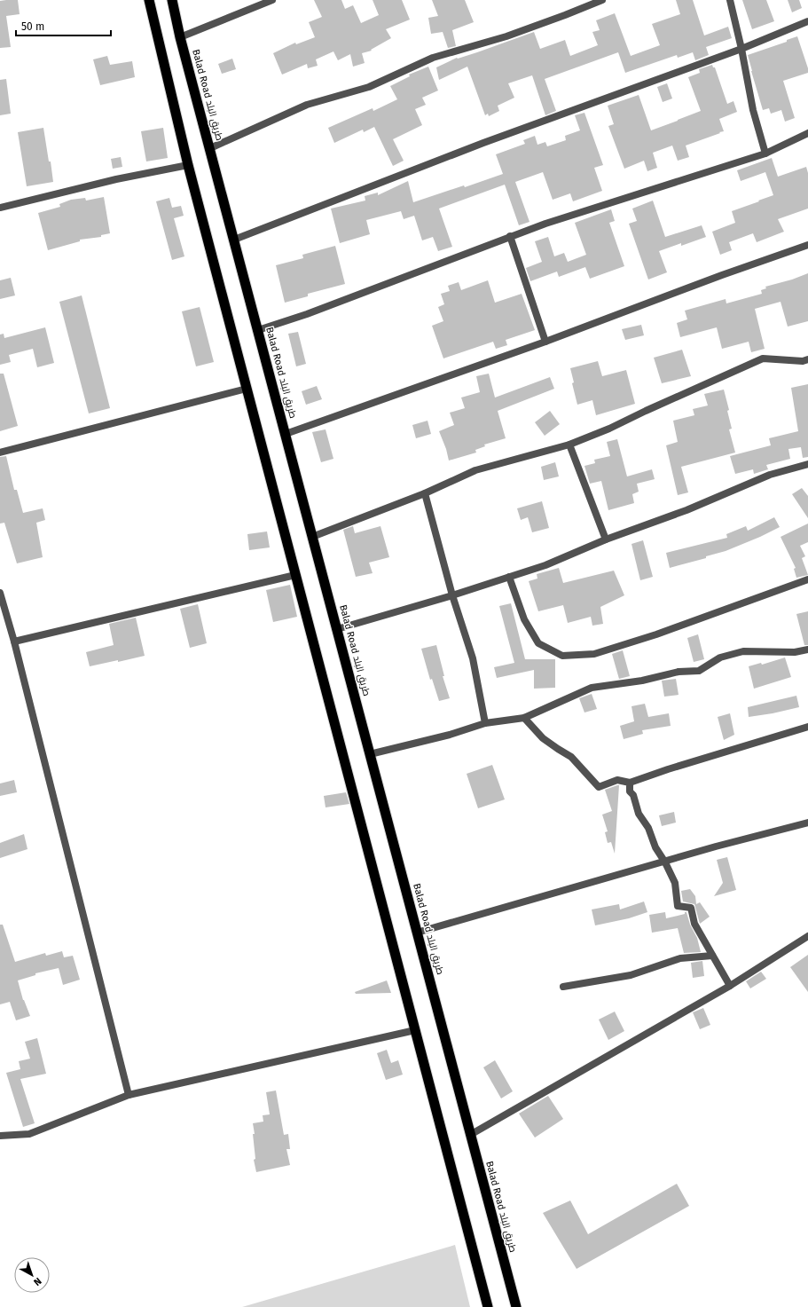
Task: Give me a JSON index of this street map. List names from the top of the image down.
{
  "streets": {
    "highway": ["Balad Road طريق البلد"]
  },
  "scale_bar": "50 m",
  "north": "bottom right"
}
